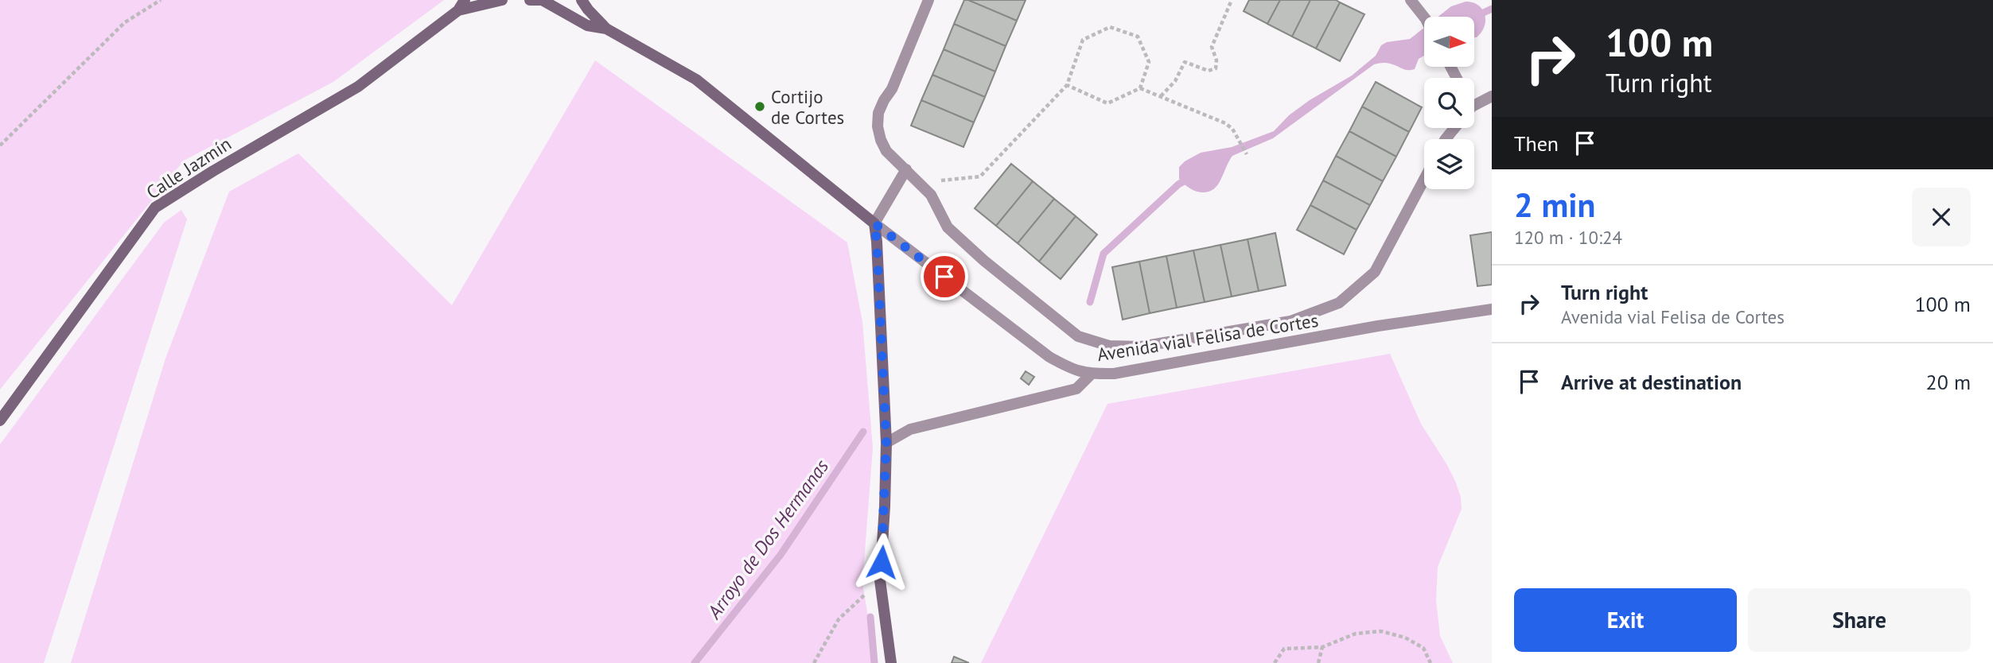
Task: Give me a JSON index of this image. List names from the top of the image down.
{
  "streets": {
    "street": ["Calle Jazmín", "Avenida vial Felisa de Cortes"]
  },
  "water": ["Arroyo de Dos Hermanas"],
  "places": ["Cortijo de Cortes"],
  "north": "right",
  "page": {
    "turn": ["100 m", "Turn right"],
    "then": "Then",
    "heading": ["2 min", "120 m · 10:24"],
    "list": [
      {
        "name": "Turn right",
        "note": "Avenida vial Felisa de Cortes",
        "value": "100 m"
      },
      {
        "name": "Arrive at destination",
        "value": "20 m"
      }
    ],
    "buttons": ["Exit", "Share"]
  }
}
